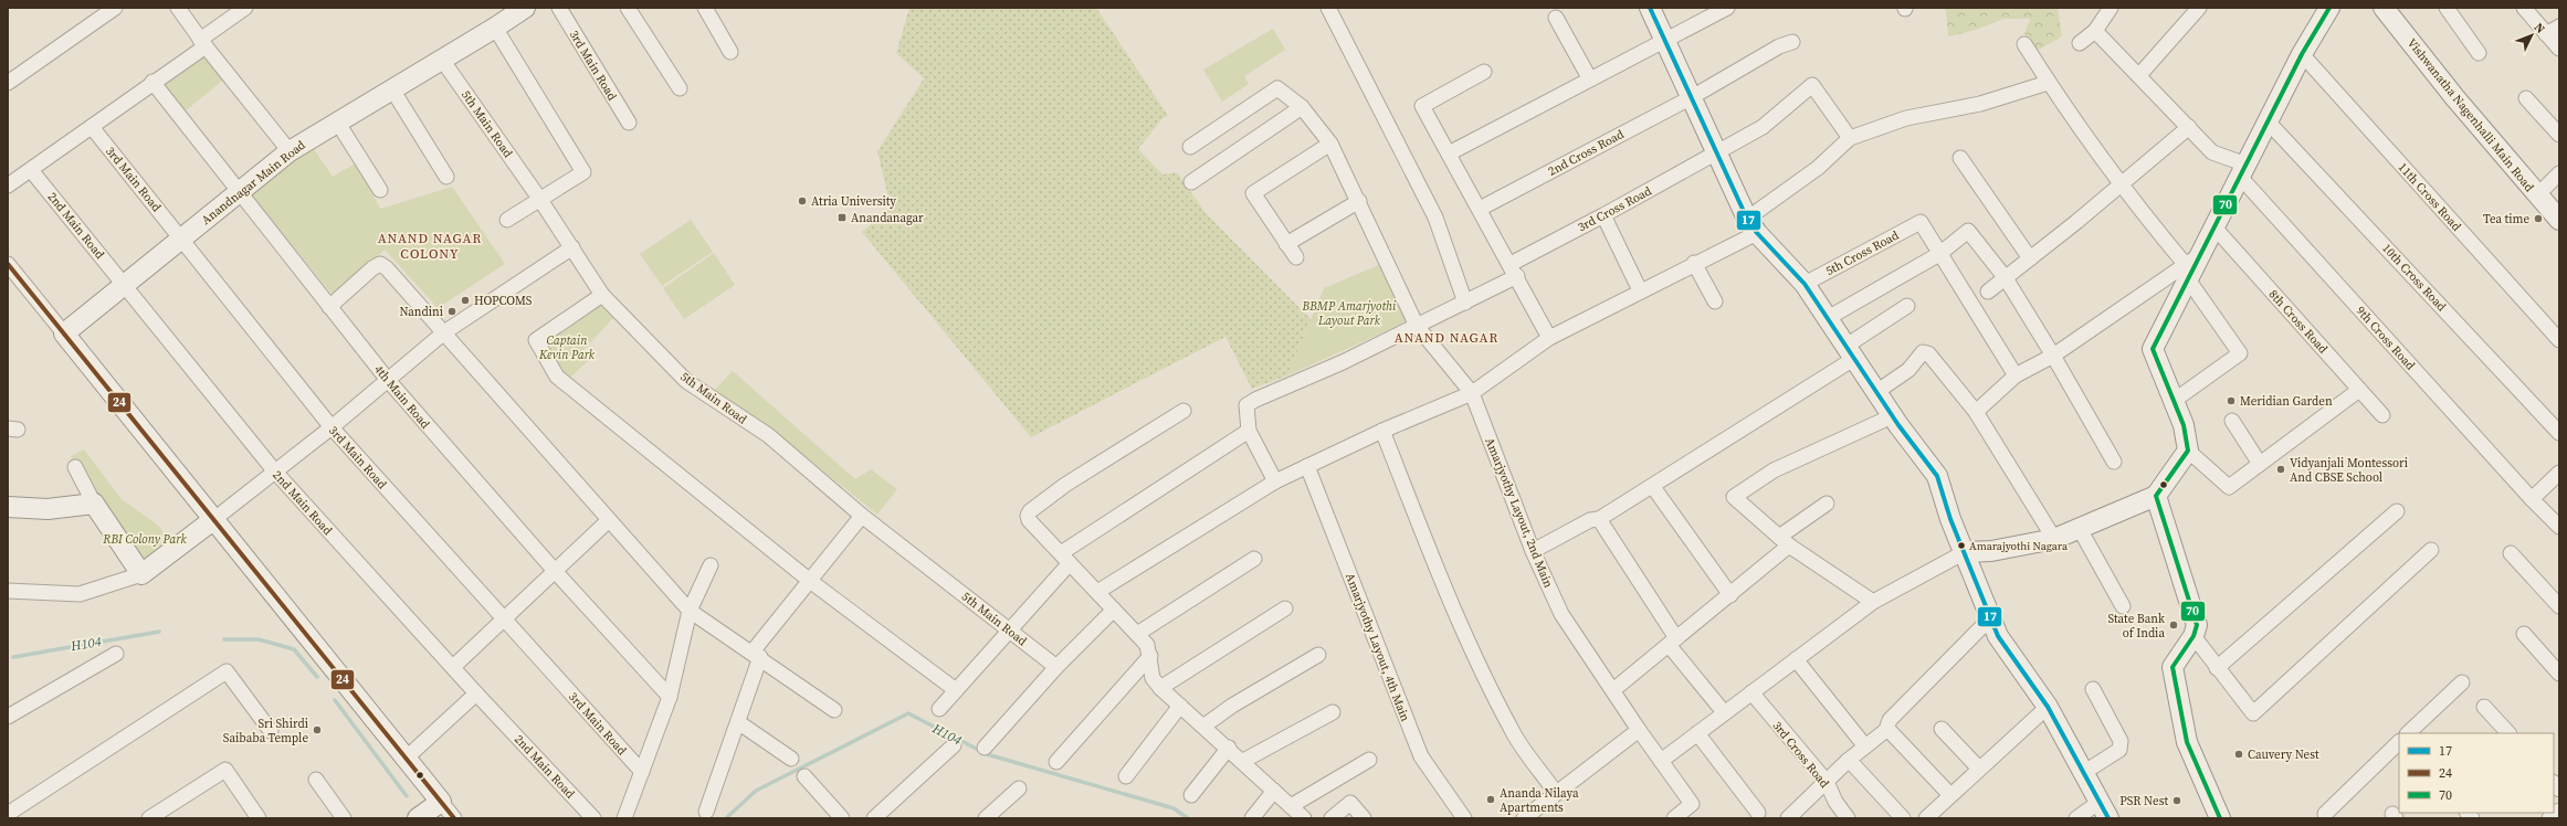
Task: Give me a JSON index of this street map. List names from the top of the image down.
{
  "streets": {
    "street": [
      "3rd Main Road",
      "Vishwanatha Nagenhalli Main Road",
      "5th Main Road",
      "2nd Cross Road",
      "Anandnagar Main Road",
      "11th Cross Road",
      "3rd Cross Road",
      "2nd Main Road",
      "5th Cross Road",
      "10th Cross Road",
      "8th Cross Road",
      "9th Cross Road",
      "4th Main Road",
      "Amarjyothy Layout, 2nd Main",
      "Amarjyothy Layout, 4th Main"
    ]
  },
  "crossings": [
    ["3rd Main Road", "Anandnagar Main Road"],
    ["5th Main Road", "Anandnagar Main Road"],
    ["Anandnagar Main Road", "2nd Main Road"],
    ["Anandnagar Main Road", "4th Main Road"],
    ["3rd Cross Road", "Amarjyothy Layout, 2nd Main"]
  ],
  "districts": ["ANAND NAGAR COLONY", "ANAND NAGAR"],
  "water": ["H104"],
  "parks": ["BBMP Amarjyothi Layout Park", "Captain Kevin Park", "RBI Colony Park"],
  "places": {
    "other": [
      "Atria University",
      "Tea time",
      "HOPCOMS",
      "Nandini",
      "Meridian Garden",
      "Vidyanjali Montessori And CBSE School",
      "Amarajyothi Nagara",
      "State Bank of India",
      "Sri Shirdi Saibaba Temple",
      "Cauvery Nest",
      "Ananda Nilaya Apartments",
      "PSR Nest"
    ],
    "transit": ["Anandanagar"]
  },
  "lines": ["transit line 17", "transit line 70", "transit line 24"],
  "legend": ["17", "24", "70"],
  "north": "top right"
}
